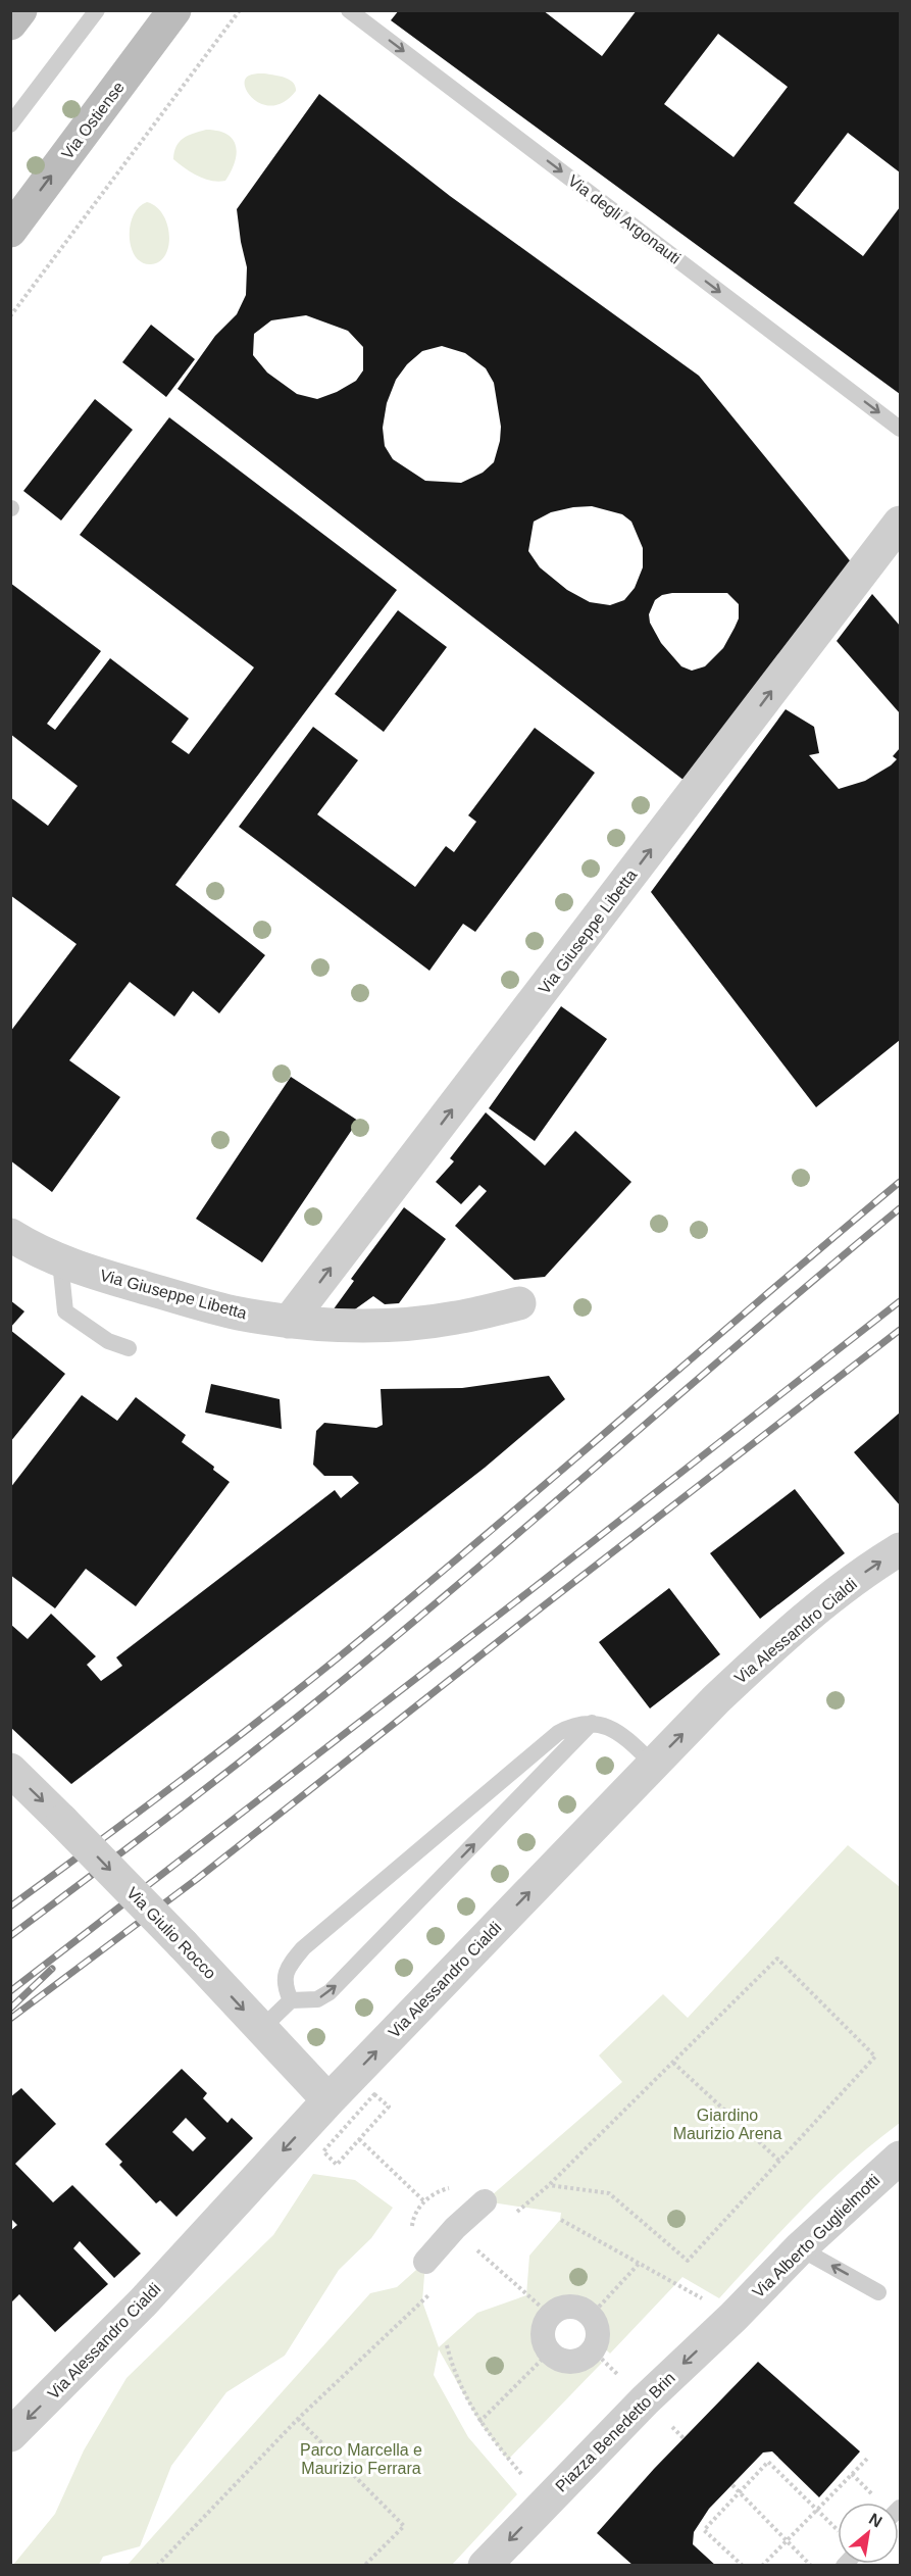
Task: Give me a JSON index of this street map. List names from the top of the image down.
{
  "streets": {
    "main road": ["Via Ostiense"],
    "street": [
      "Via Giuseppe Libetta",
      "Via Alessandro Cialdi",
      "Via Giulio Rocco",
      "Via Alberto Guglielmotti",
      "Piazza Benedetto Brin"
    ],
    "lane": ["Via degli Argonauti"]
  },
  "crossings": [
    ["Via Alessandro Cialdi", "Via Giulio Rocco"],
    ["Via Alberto Guglielmotti", "Piazza Benedetto Brin"]
  ],
  "one_way": [
    "Via Ostiense",
    "Via degli Argonauti",
    "Via Giuseppe Libetta",
    "Via Giulio Rocco"
  ],
  "parks": ["Giardino Maurizio Arena", "Parco Marcella e Maurizio Ferrara"],
  "north": "top right"
}
